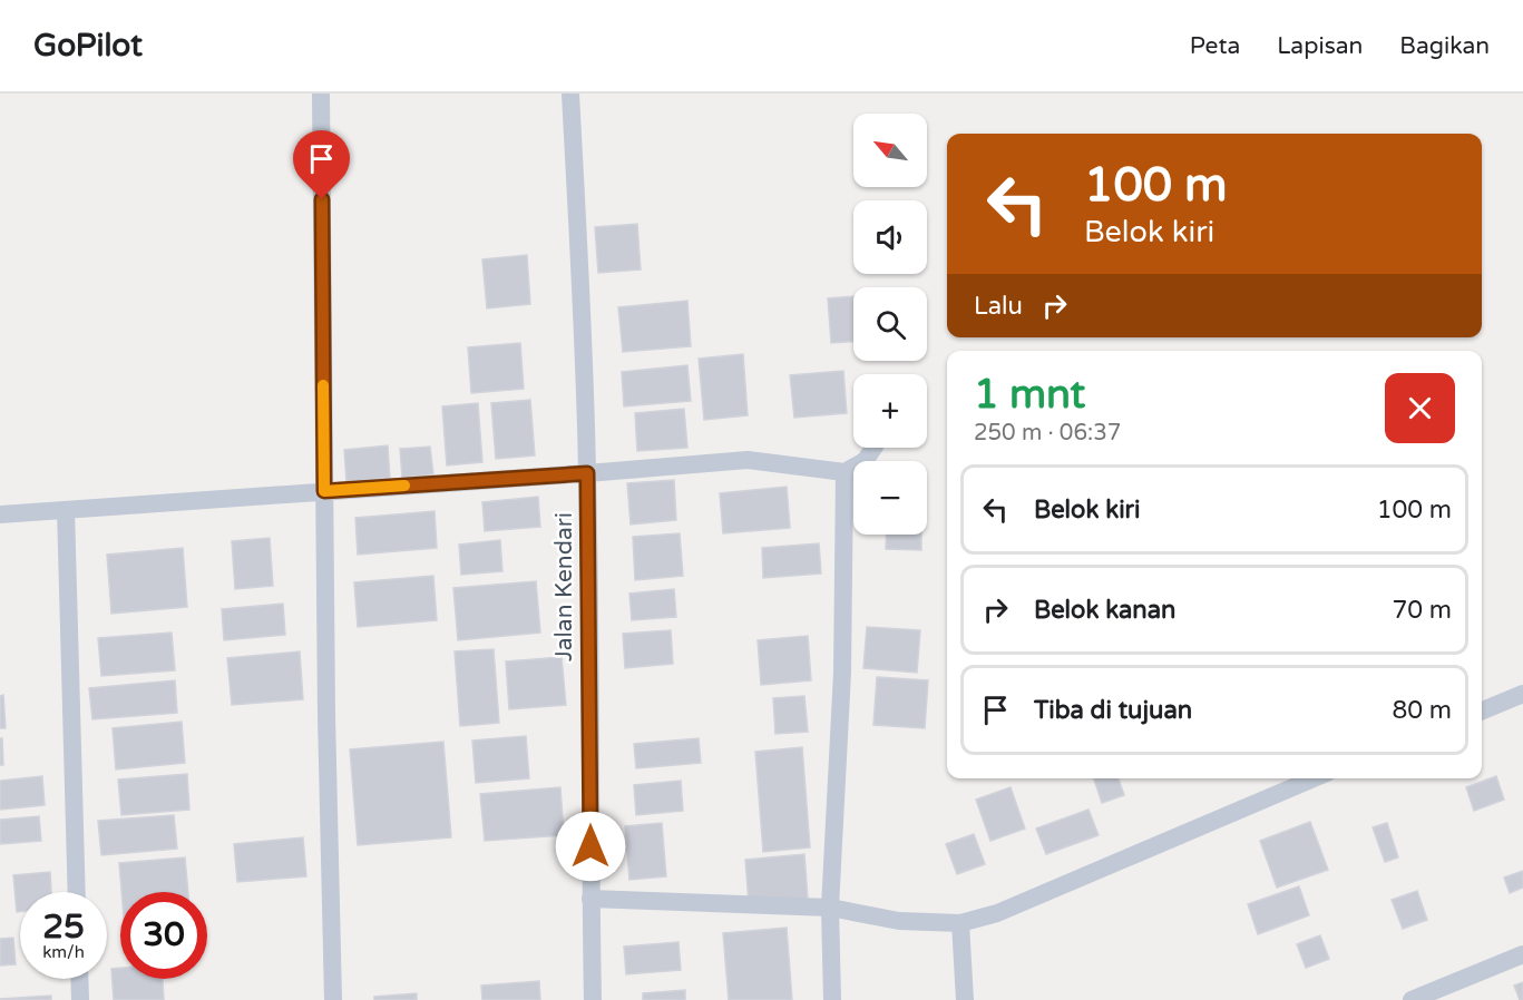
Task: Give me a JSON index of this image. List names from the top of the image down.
{
  "streets": {
    "street": ["Jalan Kendari"]
  },
  "north": "top left",
  "page": {
    "header": "GoPilot",
    "nav": ["Peta", "Lapisan", "Bagikan"],
    "map_buttons": ["+", "−"],
    "turn": ["100 m", "Belok kiri"],
    "then": "Lalu",
    "heading": ["1 mnt", "250 m · 06:37"],
    "list": [
      {
        "name": "Belok kiri",
        "value": "100 m"
      },
      {
        "name": "Belok kanan",
        "value": "70 m"
      },
      {
        "name": "Tiba di tujuan",
        "value": "80 m"
      }
    ],
    "speed": "25 km/h",
    "limit": "30"
  }
}
